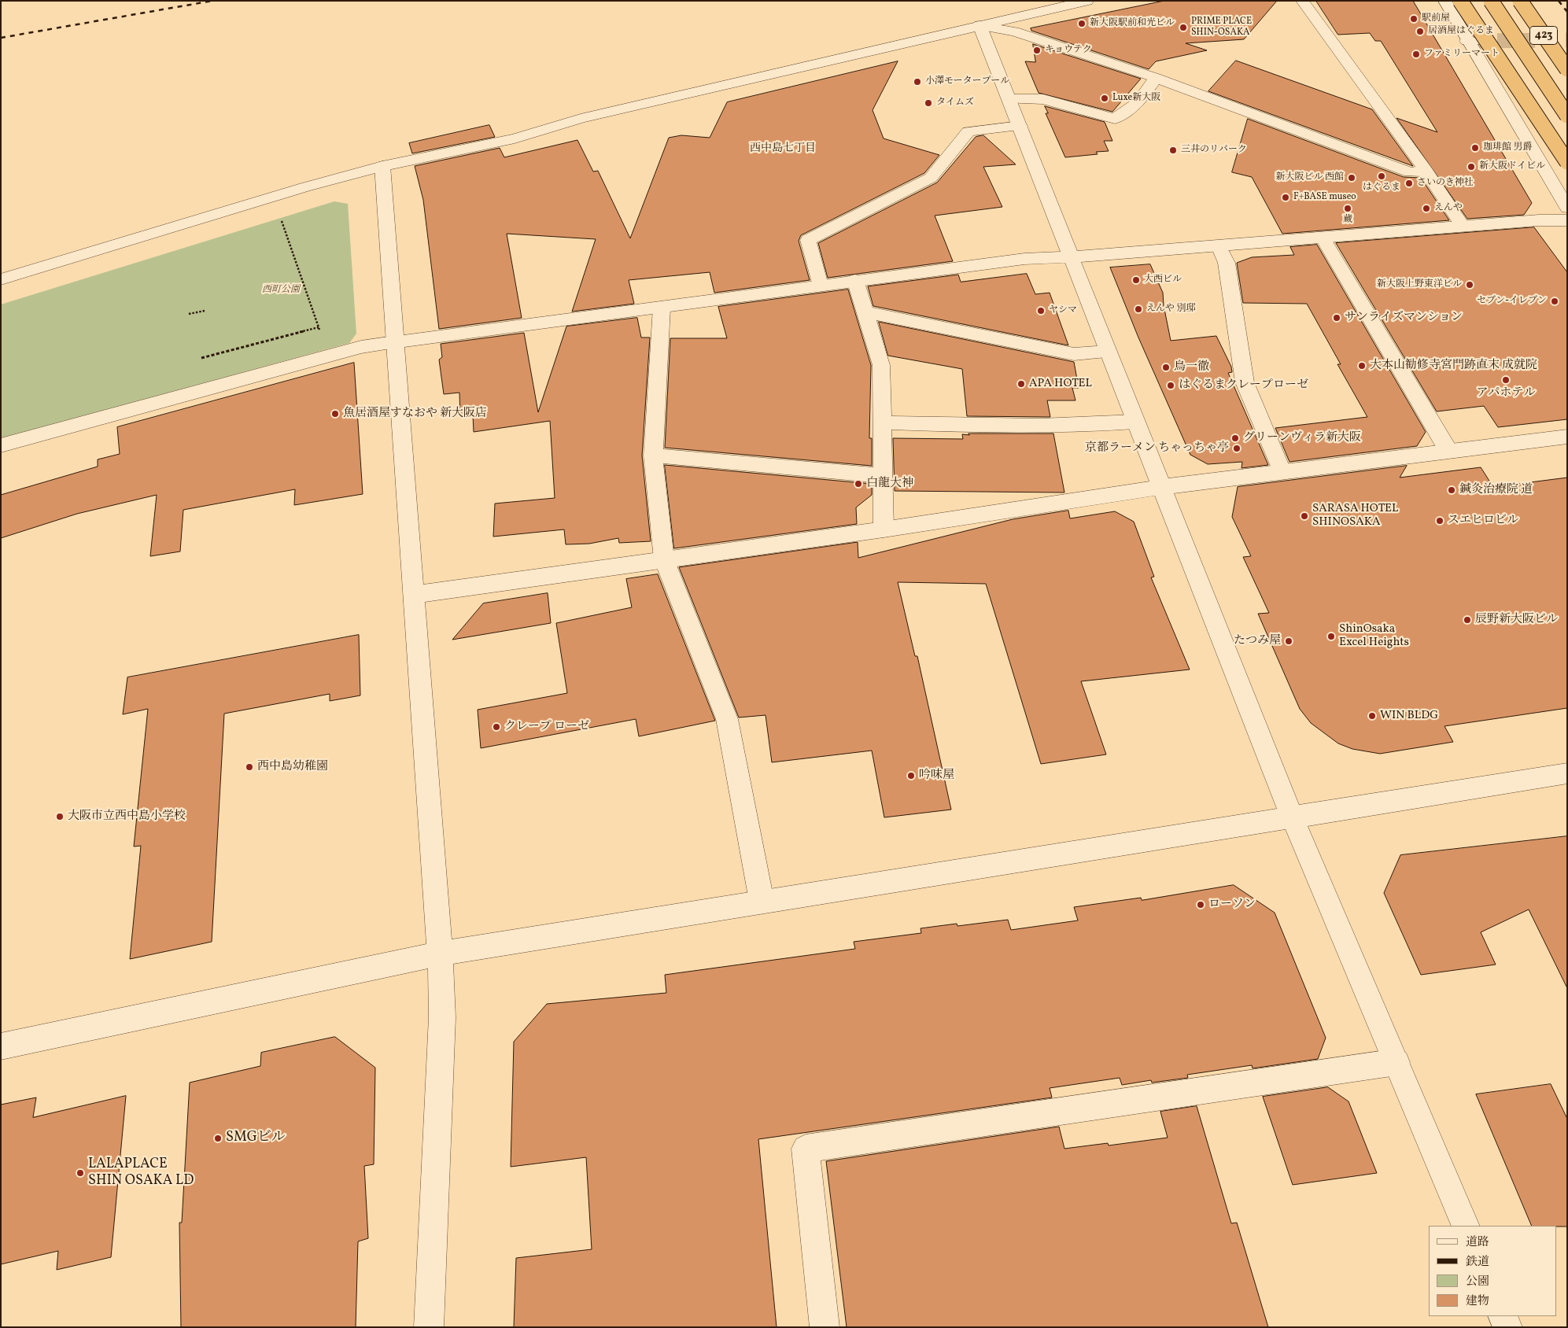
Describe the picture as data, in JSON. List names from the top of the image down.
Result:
{
  "streets": {
    "highway": ["423"]
  },
  "districts": ["西中島七丁目"],
  "parks": ["西町公園"],
  "places": [
    "駅前屋",
    "新大阪駅前和光ビル",
    "PRIME PLACE SHIN-OSAKA",
    "居酒屋はぐるま",
    "キョウテク",
    "ファミリーマート",
    "小澤モータープール",
    "Luxe新大阪",
    "タイムズ",
    "珈琲館 男爵",
    "三井のリパーク",
    "新大阪ドイビル",
    "はぐるま",
    "新大阪ビル 西館",
    "さいのき神社",
    "F+BASE museo",
    "蔵",
    "えんや",
    "大西ビル",
    "新大阪上野東洋ビル",
    "セブン-イレブン",
    "えんや 別邸",
    "ヤシマ",
    "サンライズマンション",
    "大本山勧修寺宮門跡直末 成就院",
    "鳥一徹",
    "アパホテル",
    "APA HOTEL",
    "はぐるまクレープローゼ",
    "魚居酒屋すなおや 新大阪店",
    "グリーンヴィラ新大阪",
    "京都ラーメン ちゃっちゃ亭",
    "白龍大神",
    "鍼灸治療院 道",
    "SARASA HOTEL SHINOSAKA",
    "スエヒロビル",
    "辰野新大阪ビル",
    "ShinOsaka Excel Heights",
    "たつみ屋",
    "WIN BLDG",
    "クレープ ローゼ",
    "西中島幼稚園",
    "吟味屋",
    "大阪市立西中島小学校",
    "ローソン",
    "SMGビル",
    "LALAPLACE SHIN OSAKA LD"
  ],
  "legend": [
    "道路",
    "鉄道",
    "公園",
    "建物"
  ]
}
